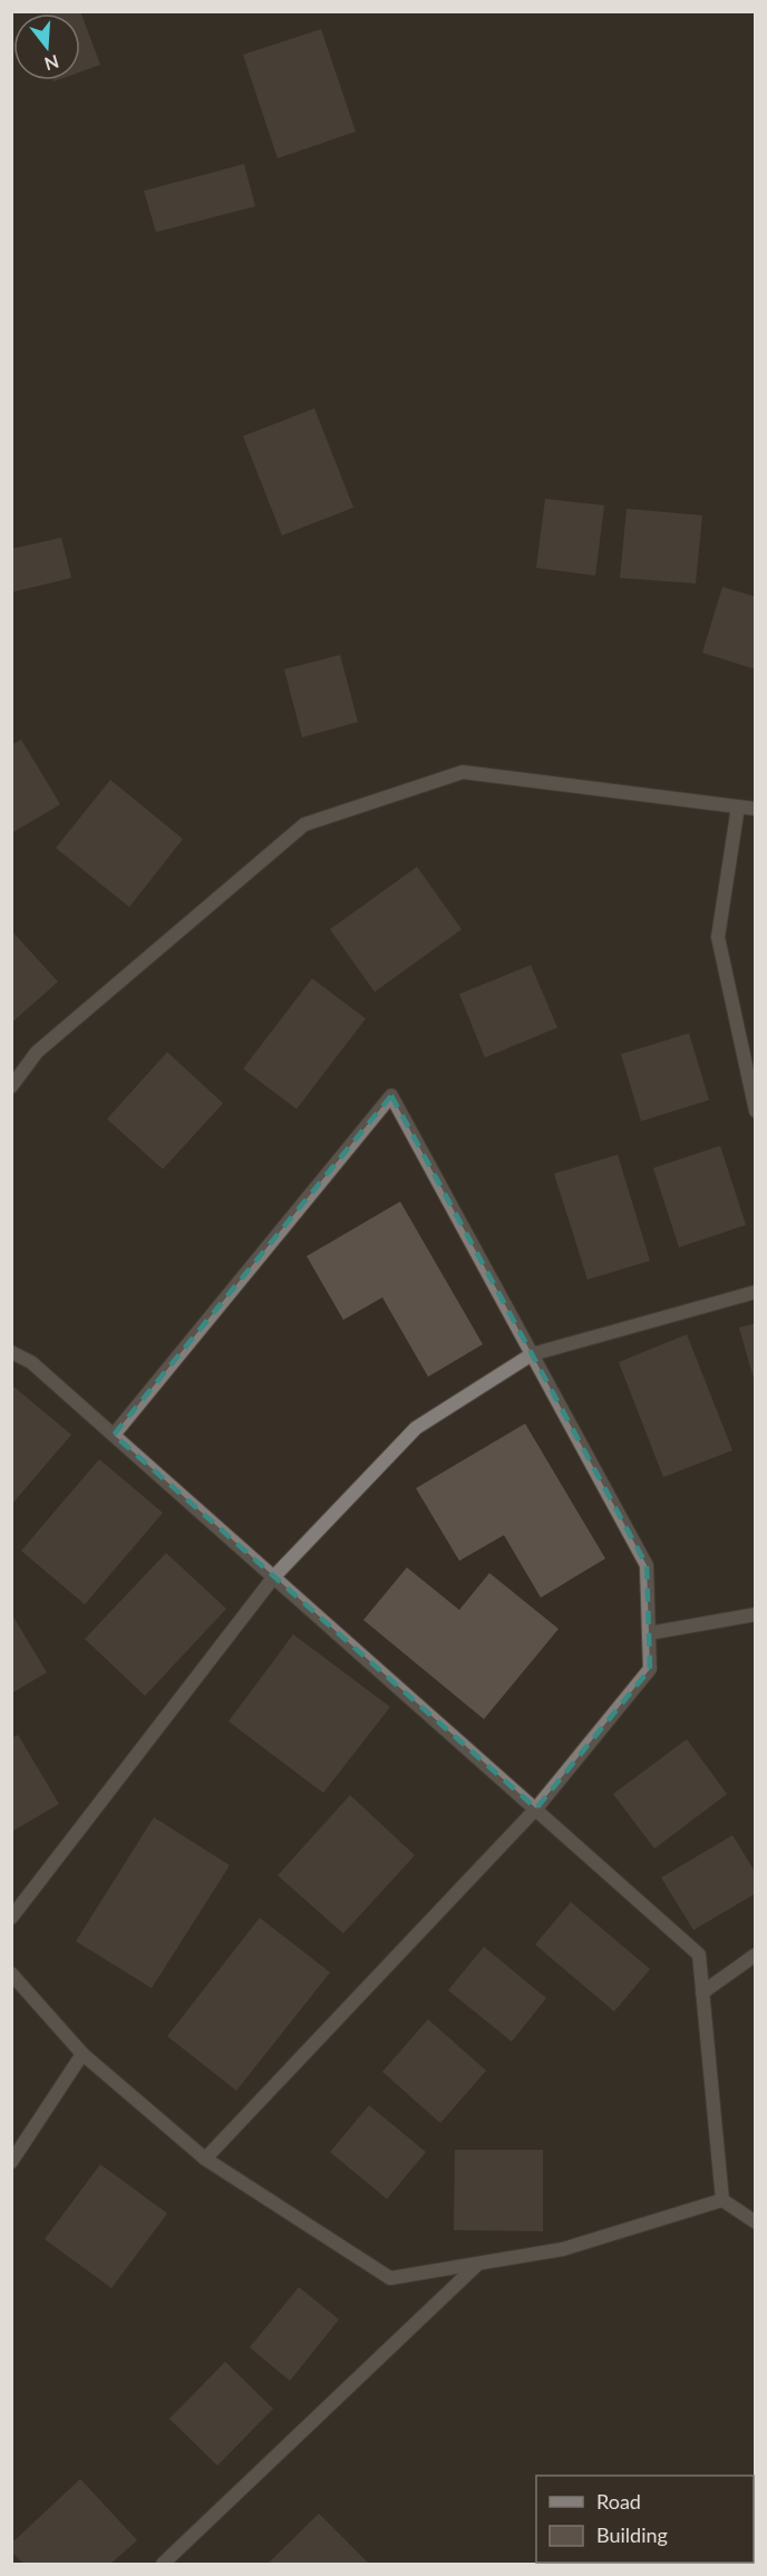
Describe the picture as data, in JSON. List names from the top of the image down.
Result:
{
  "legend": ["Road", "Building"],
  "north": "bottom"
}
